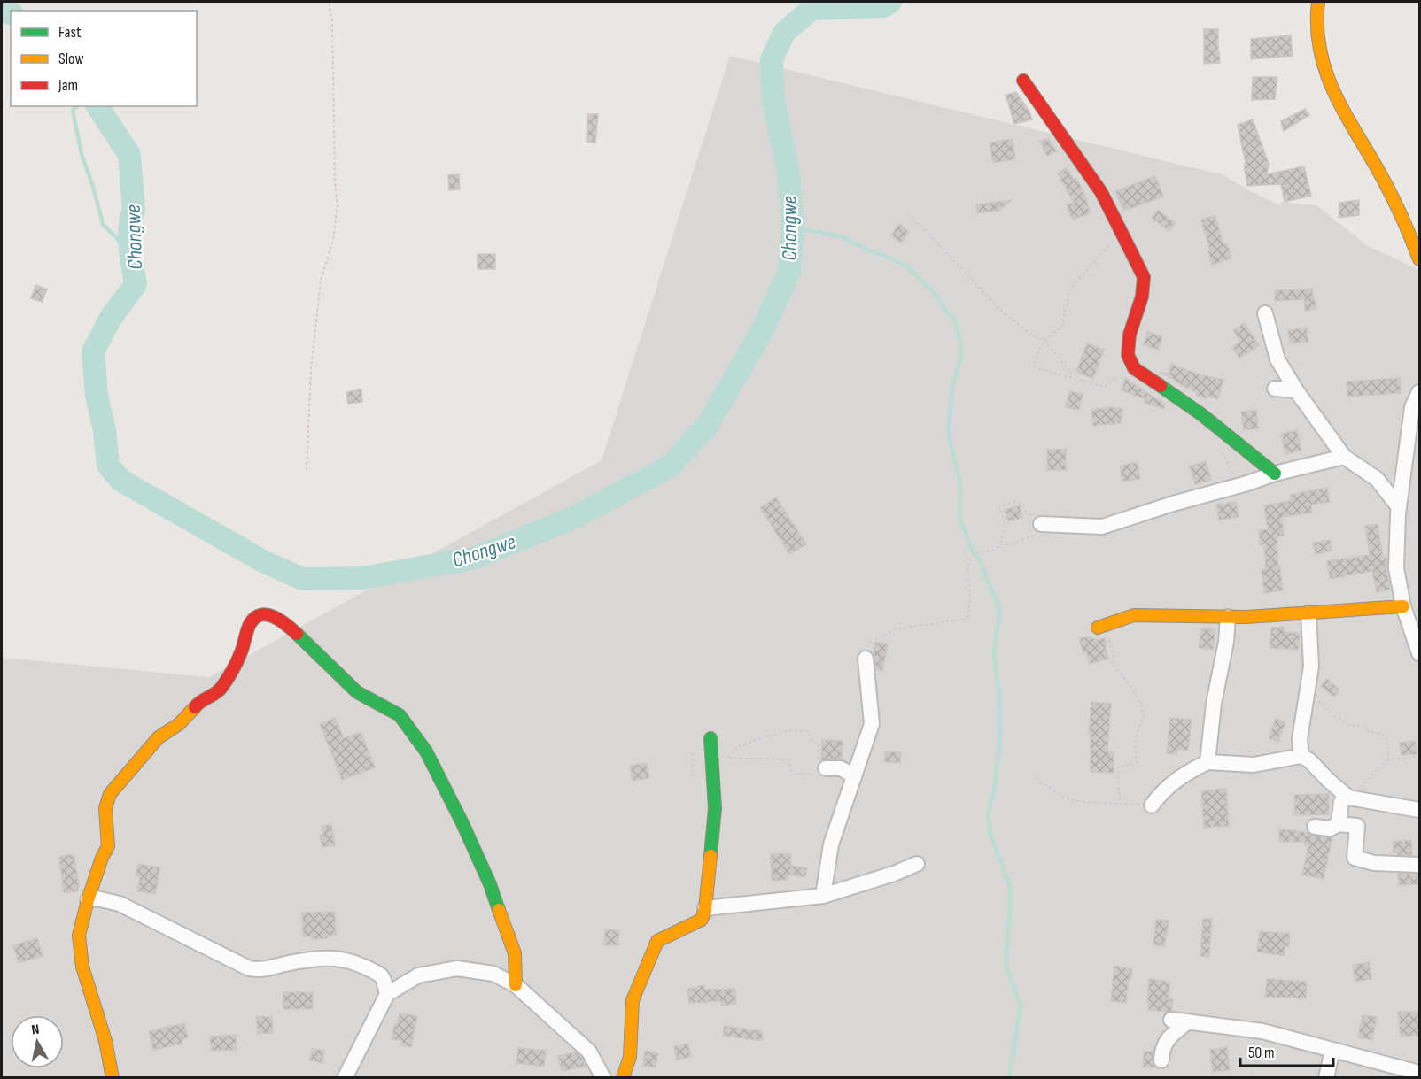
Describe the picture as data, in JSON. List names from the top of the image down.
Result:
{
  "water": ["Chongwe"],
  "legend": ["Fast", "Slow", "Jam"],
  "scale_bar": "50 m",
  "north": "top"
}
